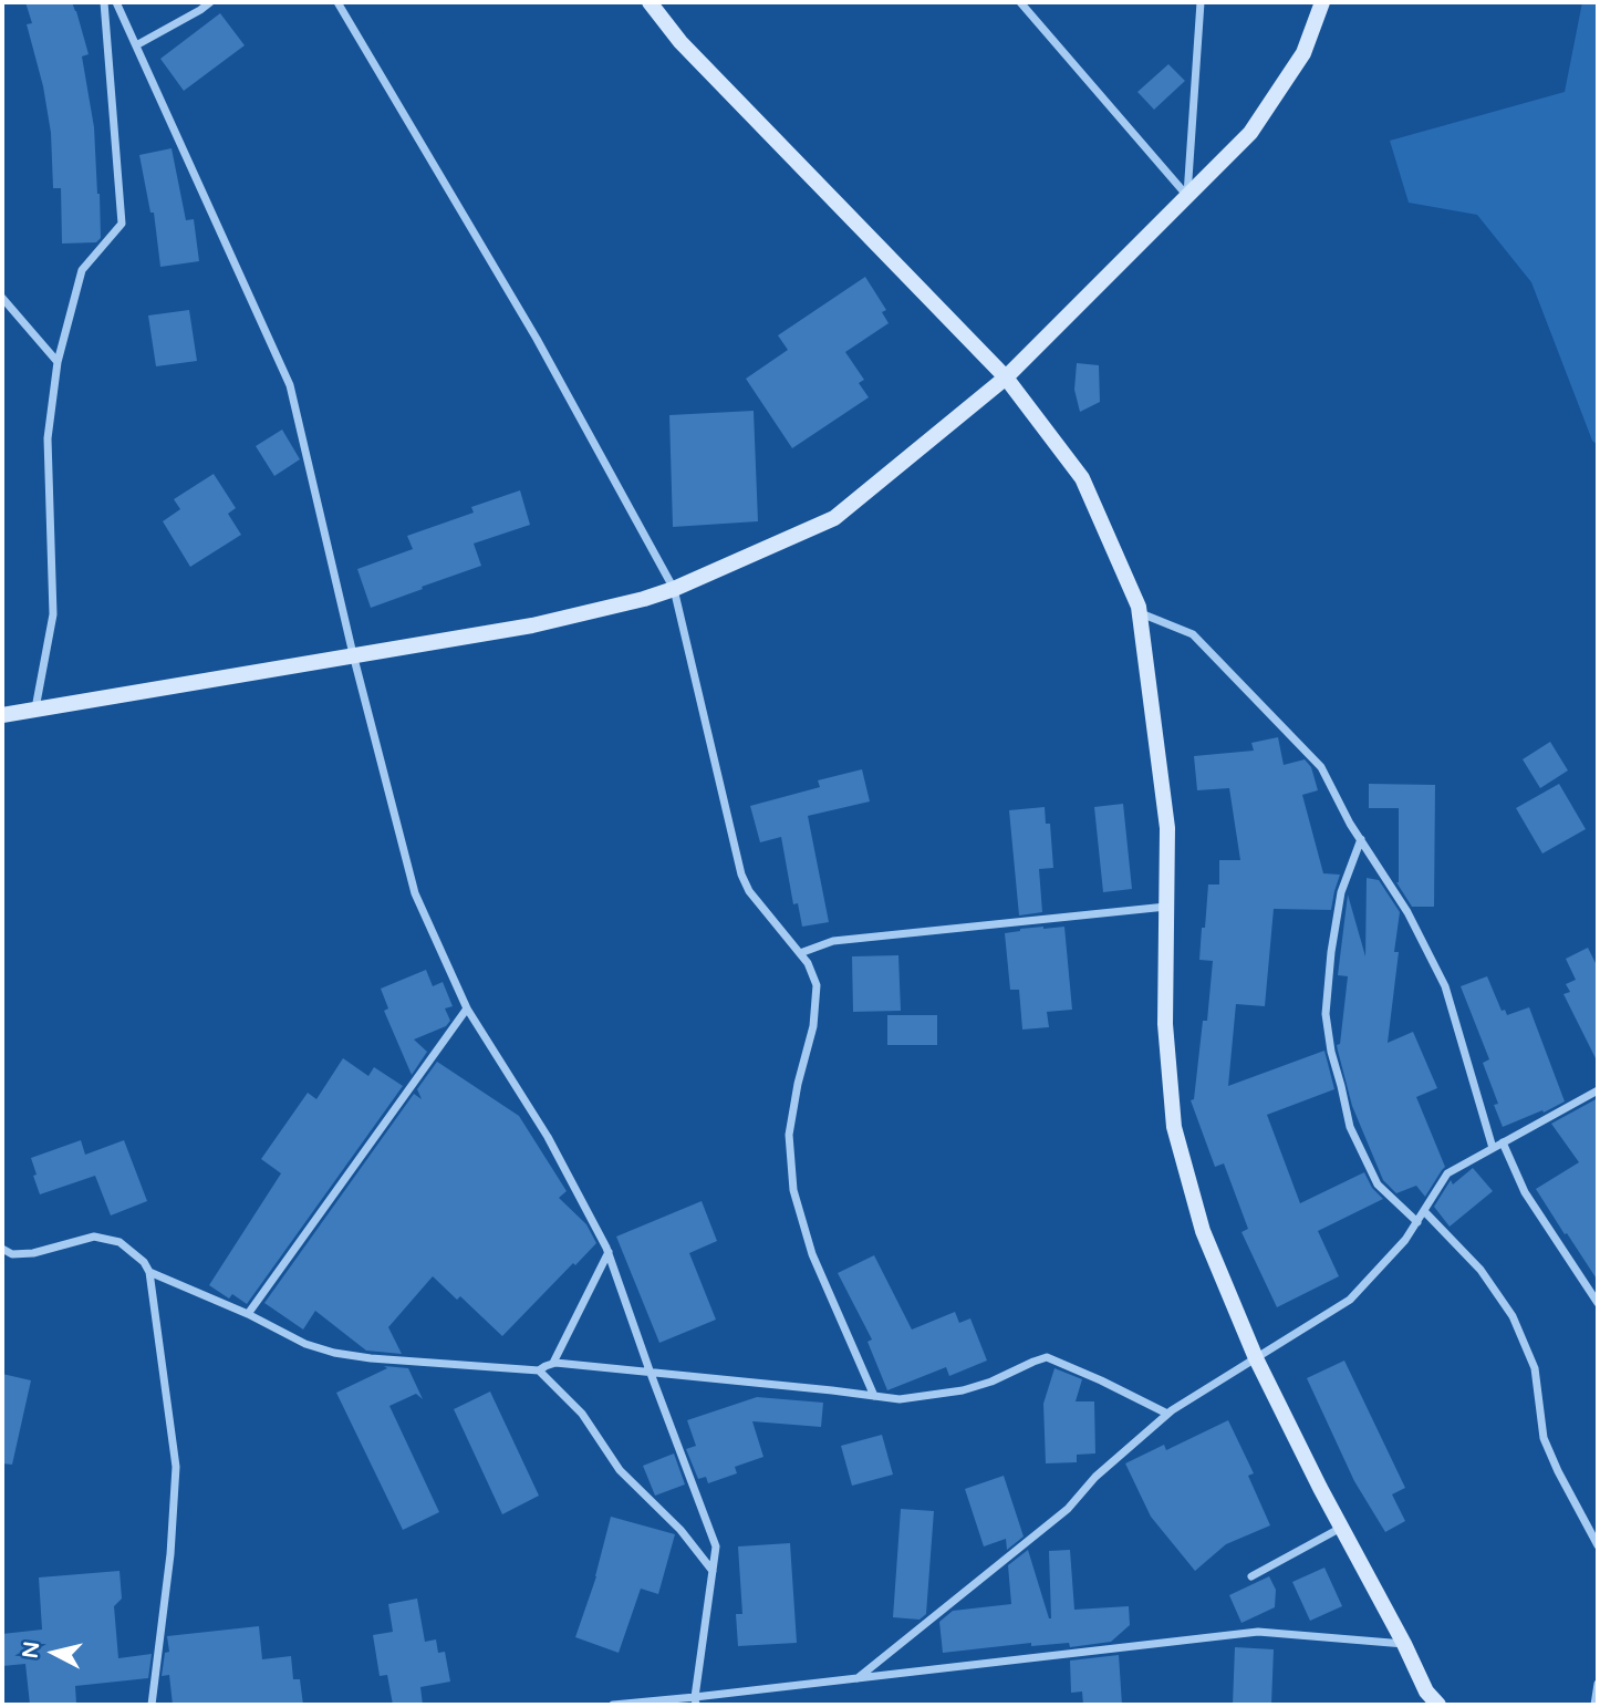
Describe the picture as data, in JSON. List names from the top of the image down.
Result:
{
  "north": "left"
}
